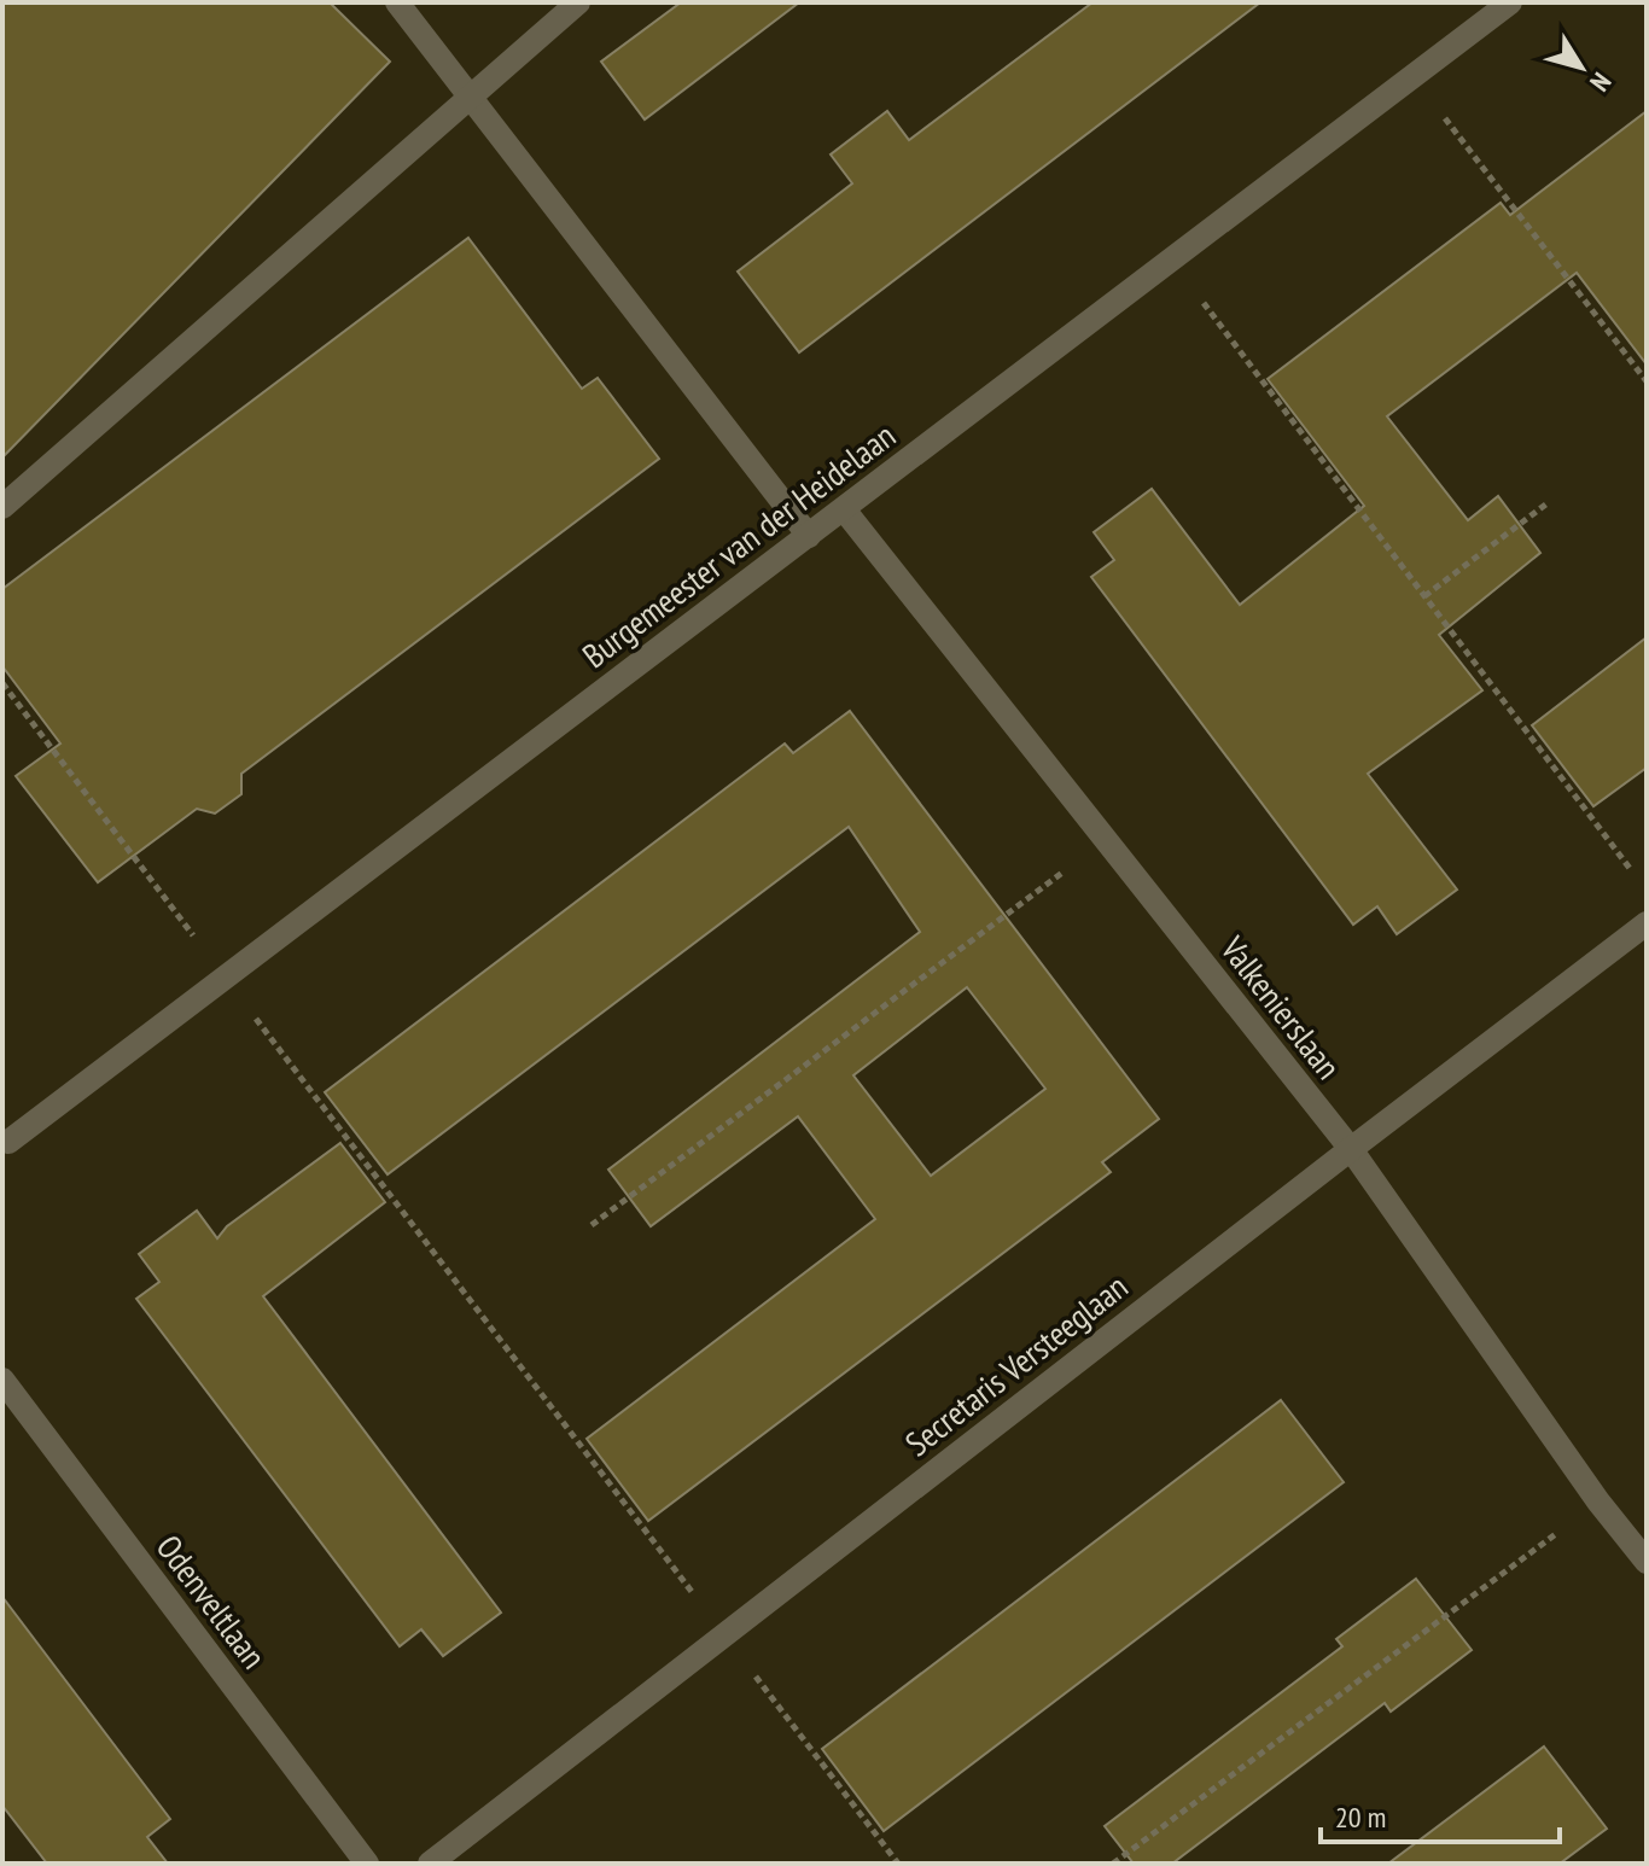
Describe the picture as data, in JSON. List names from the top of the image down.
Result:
{
  "streets": {
    "street": [
      "Burgemeester van der Heidelaan",
      "Valkenierslaan",
      "Secretaris Versteeglaan",
      "Odenveltlaan"
    ]
  },
  "crossings": [
    ["Burgemeester van der Heidelaan", "Valkenierslaan"],
    ["Valkenierslaan", "Secretaris Versteeglaan"]
  ],
  "scale_bar": "20 m",
  "north": "bottom right"
}
